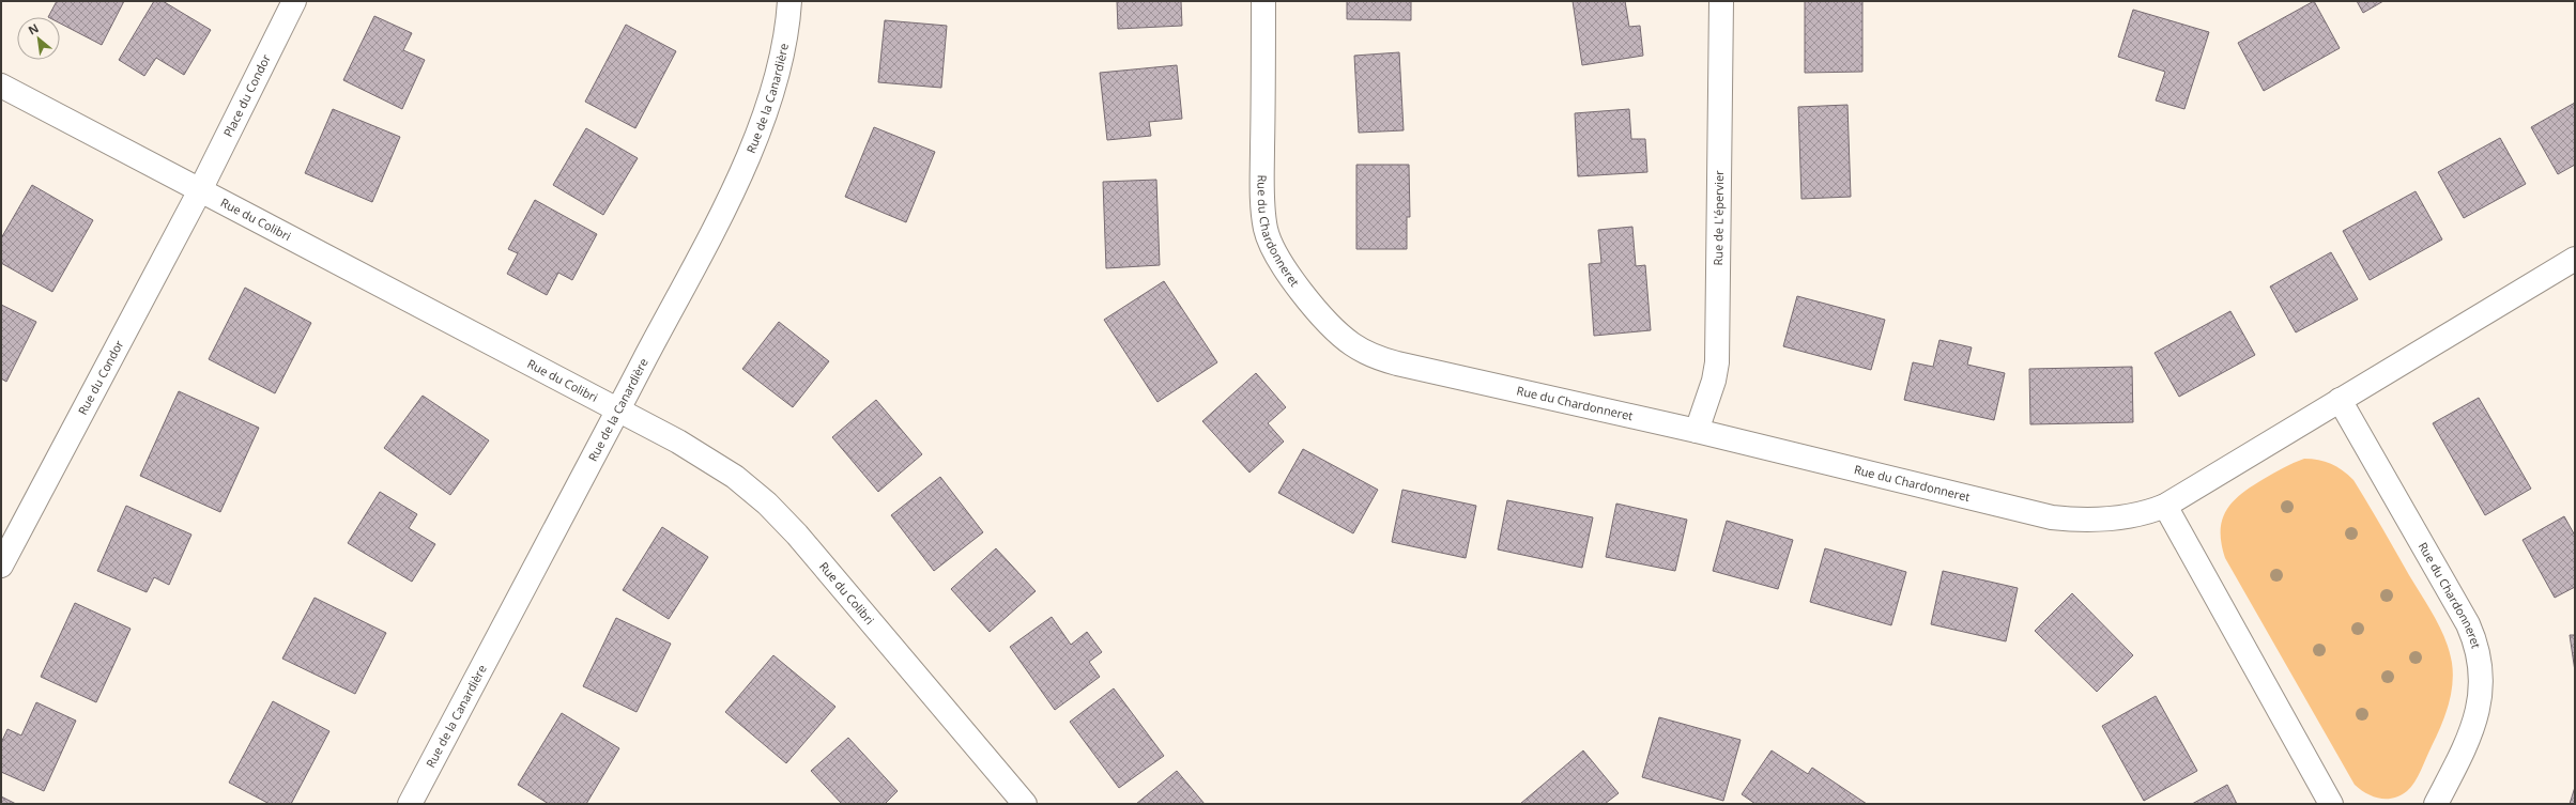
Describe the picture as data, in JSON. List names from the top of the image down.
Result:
{
  "streets": {
    "street": [
      "Place du Condor",
      "Rue de la Canardière",
      "Rue de L'épervier",
      "Rue du Colibri",
      "Rue du Chardonneret",
      "Rue du Condor"
    ]
  },
  "crossings": [
    ["Place du Condor", "Rue du Colibri"],
    ["Place du Condor", "Rue du Condor"],
    ["Rue de la Canardière", "Rue du Colibri"],
    ["Rue de L'épervier", "Rue du Chardonneret"],
    ["Rue du Colibri", "Rue du Condor"]
  ],
  "north": "top left"
}
